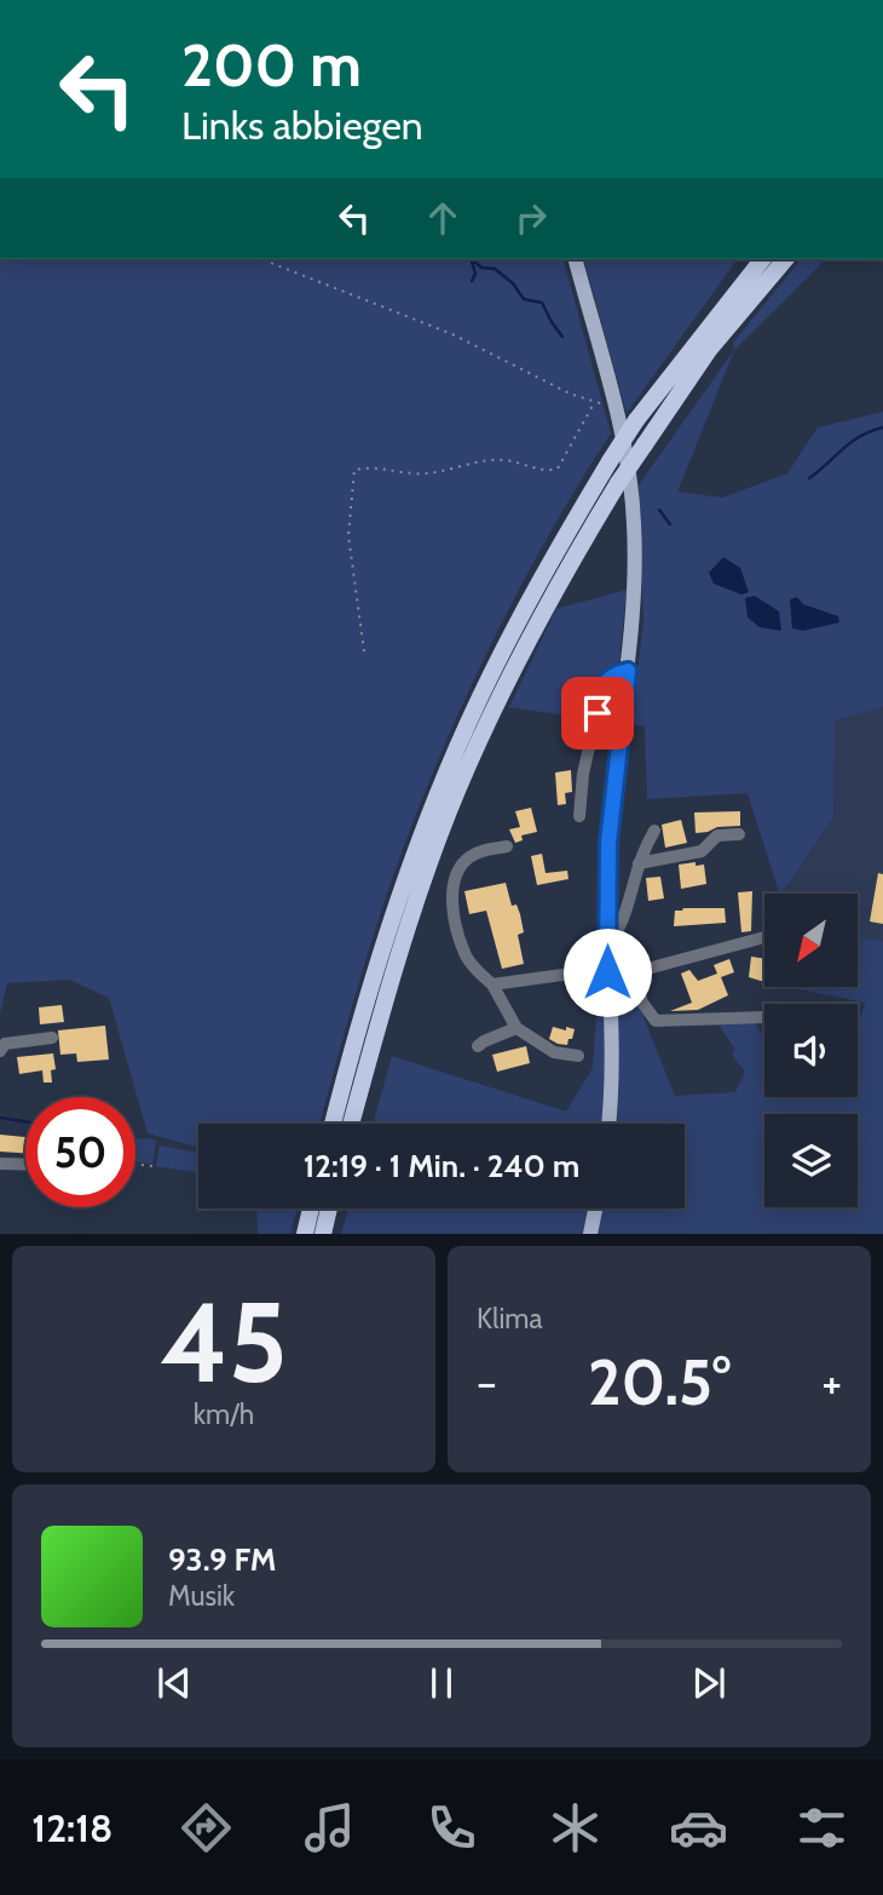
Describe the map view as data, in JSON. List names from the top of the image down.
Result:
{
  "north": "bottom left",
  "page": {
    "turn": ["200 m", "Links abbiegen"],
    "limit": "50",
    "trip": "12:19 · 1 Min. · 240 m",
    "tile": [
      ["45", "km/h"],
      "Klima"
    ],
    "heat": ["−", "20.5°", "+"],
    "song": ["93.9 FM", "Musik"],
    "tabs": "12:18"
  }
}
